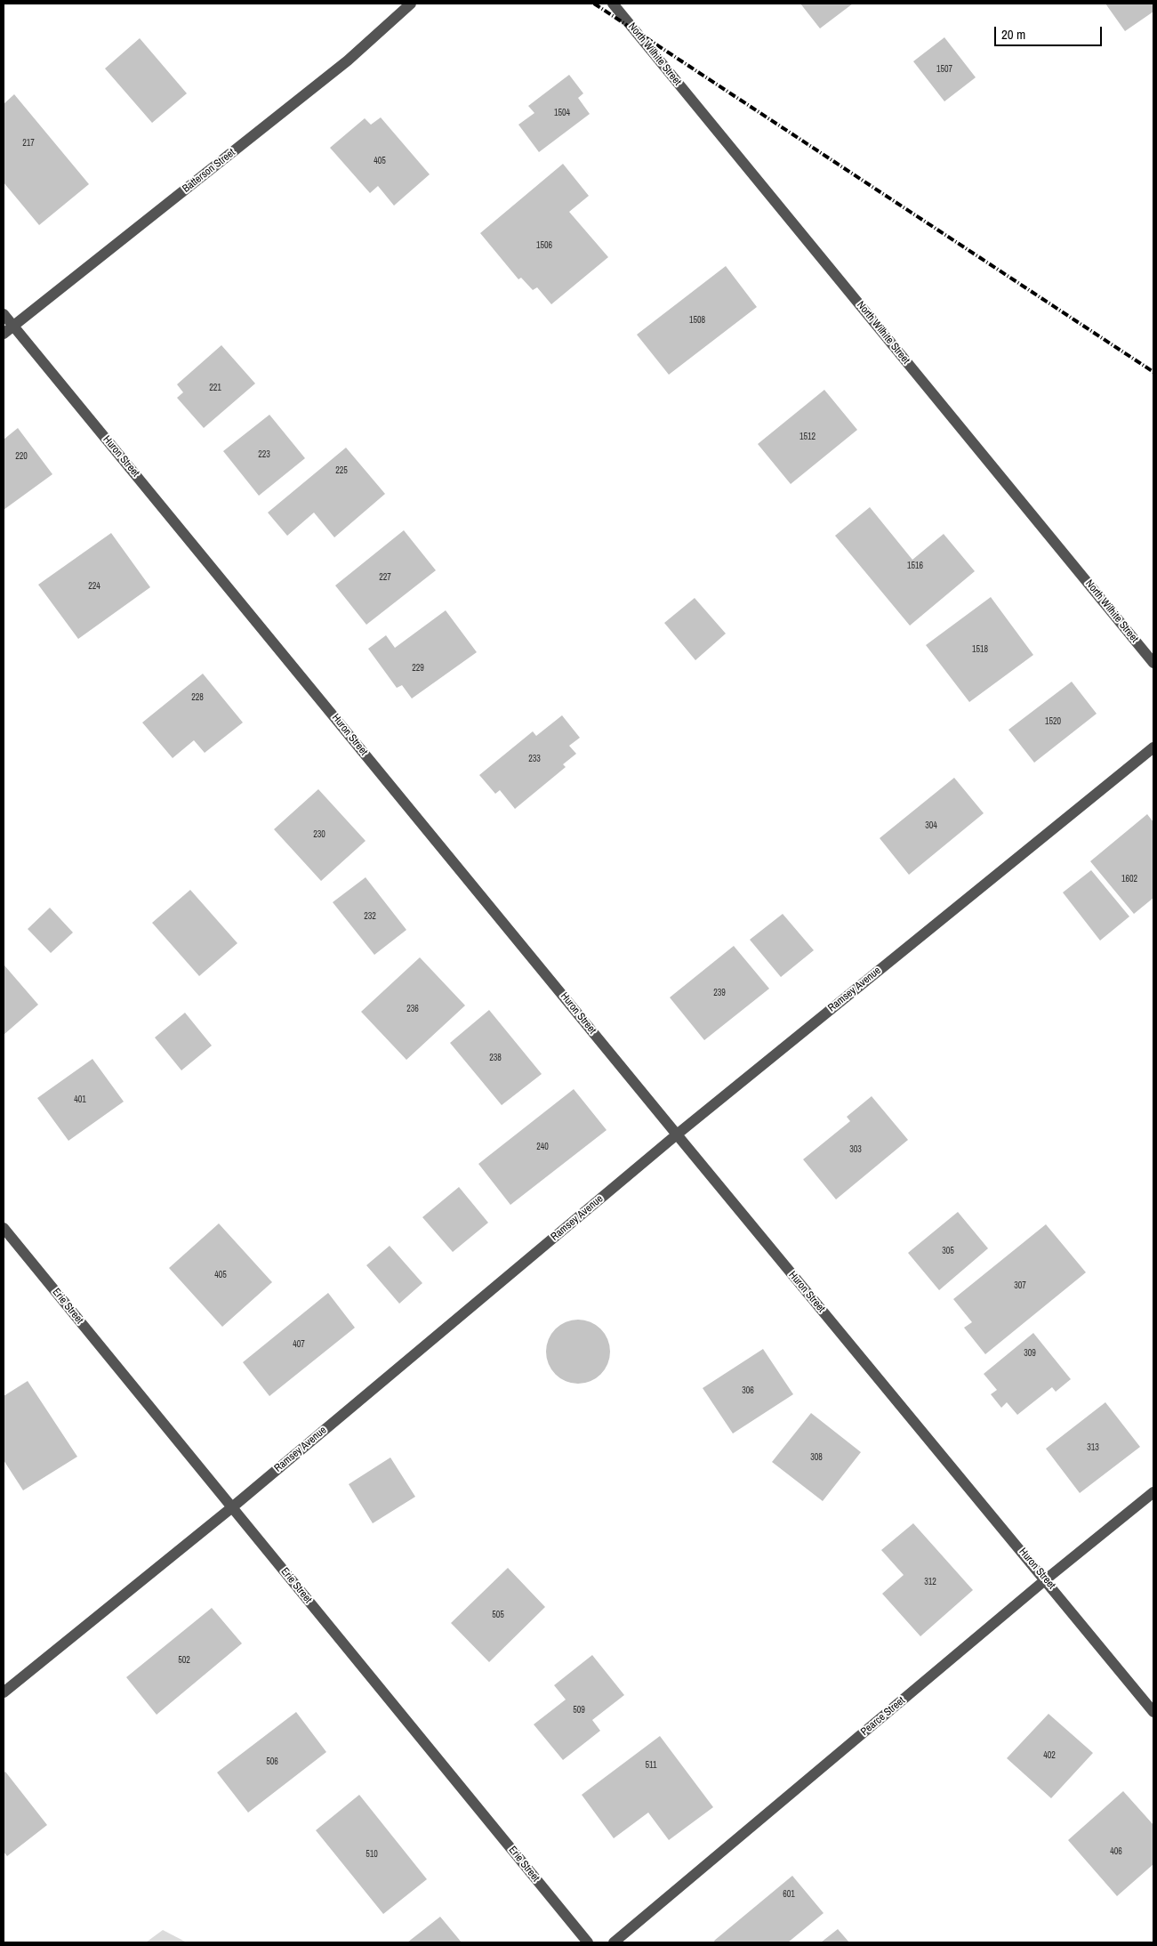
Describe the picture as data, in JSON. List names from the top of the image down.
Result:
{
  "streets": {
    "street": [
      "North Wilhite Street",
      "Batterson Street",
      "Huron Street",
      "Ramsey Avenue",
      "Erie Street",
      "Pearce Street"
    ]
  },
  "crossings": [
    ["Batterson Street", "Huron Street"],
    ["Huron Street", "Ramsey Avenue"],
    ["Huron Street", "Pearce Street"],
    ["Ramsey Avenue", "Erie Street"]
  ],
  "house_numbers": [
    "1507",
    "1504",
    "217",
    "405",
    "1506",
    "1508",
    "221",
    "1512",
    "223",
    "220",
    "225",
    "1516",
    "227",
    "224",
    "1518",
    "229",
    "228",
    "1520",
    "233",
    "304",
    "230",
    "1602",
    "232",
    "239",
    "236",
    "238",
    "401",
    "240",
    "303",
    "305",
    "405",
    "307",
    "407",
    "309",
    "306",
    "313",
    "308",
    "312",
    "505",
    "502",
    "509",
    "402",
    "506",
    "511",
    "406",
    "510",
    "601"
  ],
  "scale_bar": "20 m"
}
